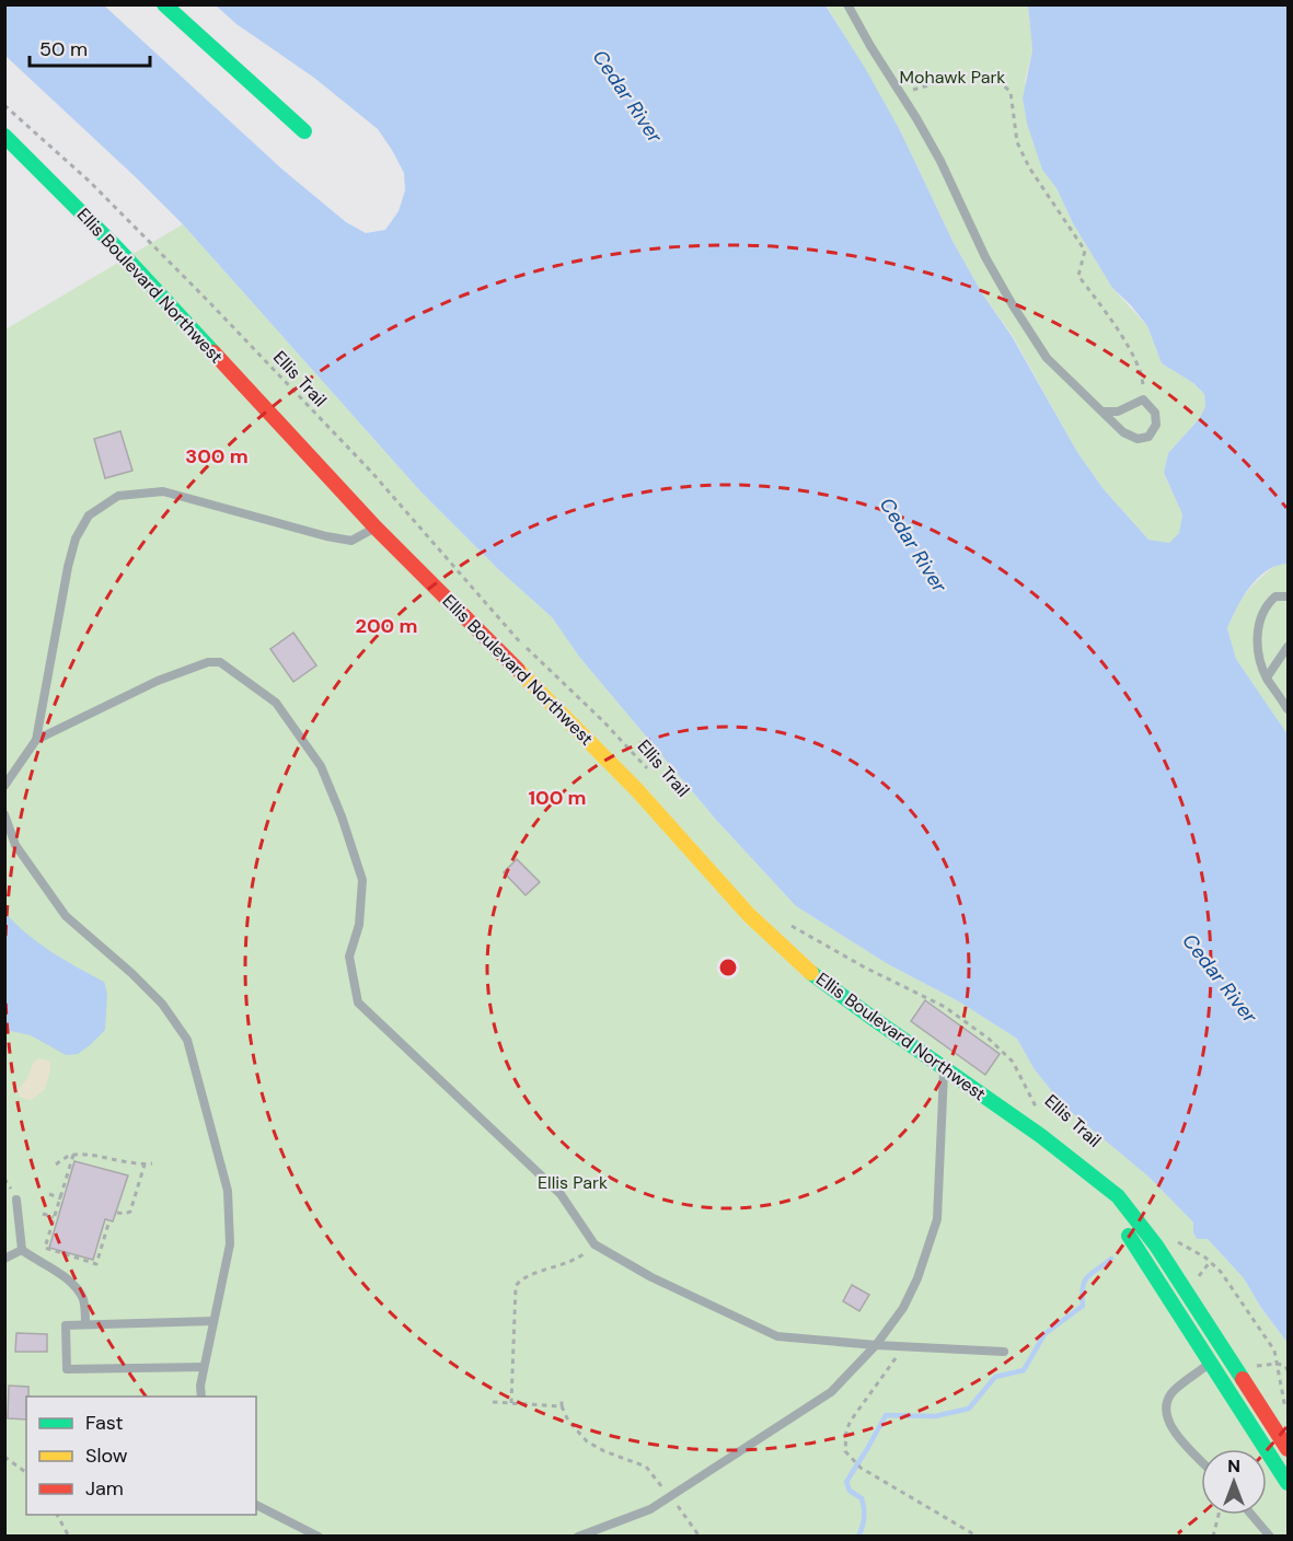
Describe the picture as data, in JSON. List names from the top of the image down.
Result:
{
  "streets": {
    "street": ["Ellis Boulevard Northwest"],
    "path": ["Ellis Trail"]
  },
  "water": ["Cedar River"],
  "parks": ["Mohawk Park", "Ellis Park"],
  "legend": ["Fast", "Slow", "Jam"],
  "scale_bar": "50 m",
  "north": "top",
  "rings": ["300 m", "200 m", "100 m"]
}
